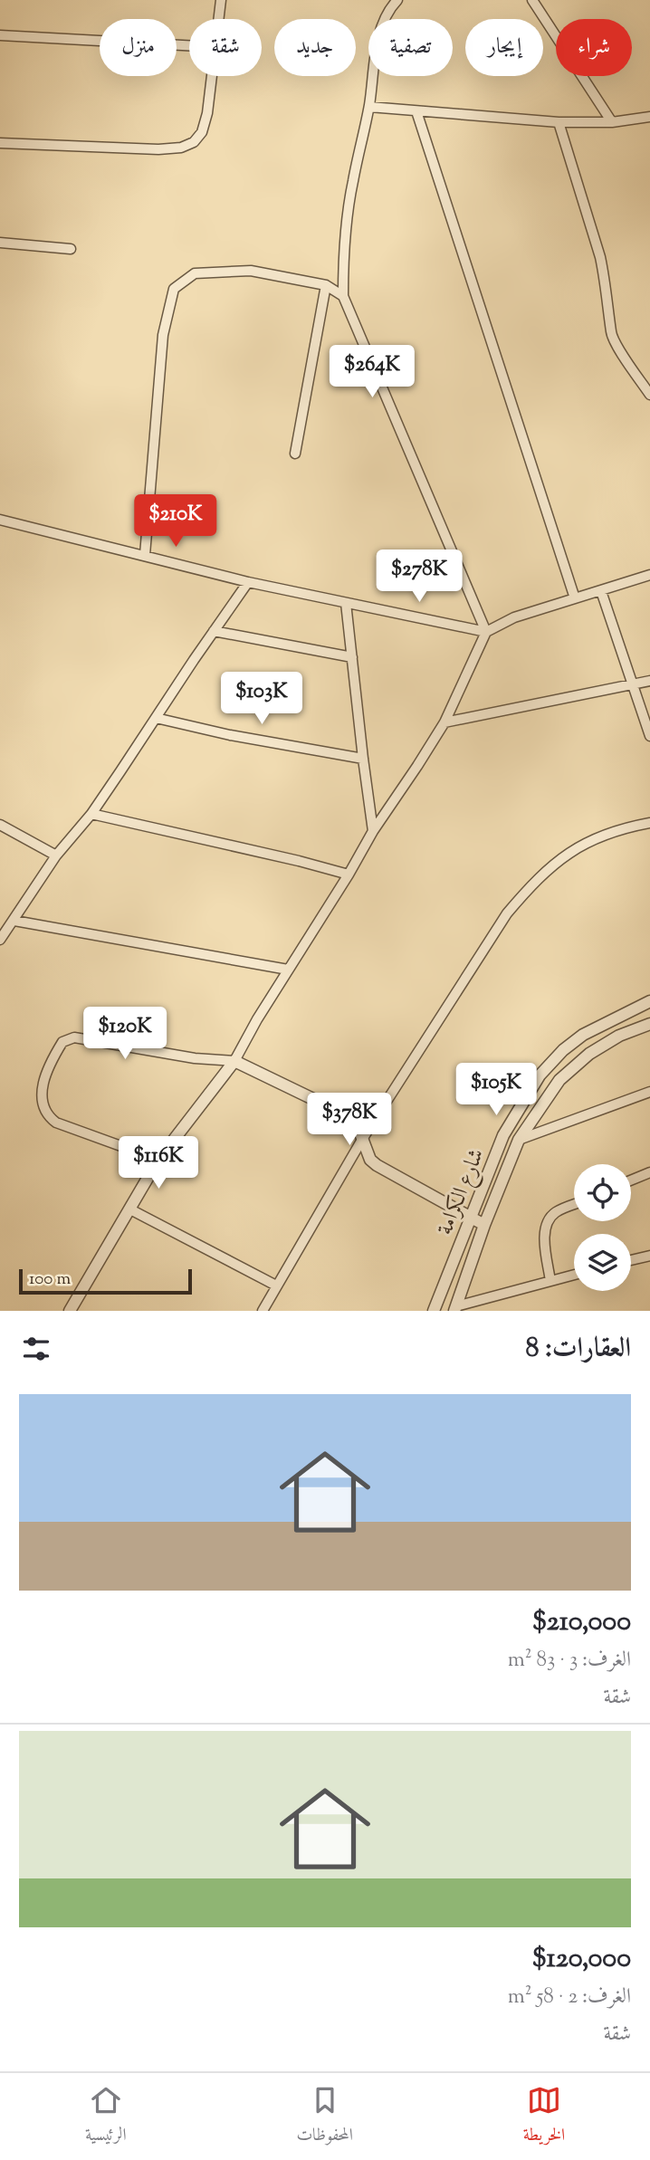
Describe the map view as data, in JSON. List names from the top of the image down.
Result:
{
  "streets": {
    "street": ["شارع الكرامة"]
  },
  "scale_bar": "100 m",
  "page": {
    "chip": [
      "شراء",
      "إيجار",
      "تصفية",
      "جديد",
      "شقة",
      "منزل"
    ],
    "price": [
      "$264K",
      "$210K",
      "$278K",
      "$103K",
      "$120K",
      "$105K",
      "$378K",
      "$116K"
    ],
    "scale": "100 m",
    "heading": "العقارات: 8",
    "list": [
      {
        "name": "$210,000",
        "note": "الغرف: 3 · 83 m² · شقة"
      },
      {
        "name": "$120,000",
        "note": "الغرف: 2 · 58 m² · شقة"
      }
    ],
    "tabs": ["الخريطة", "المحفوظات", "الرئيسية"]
  }
}
